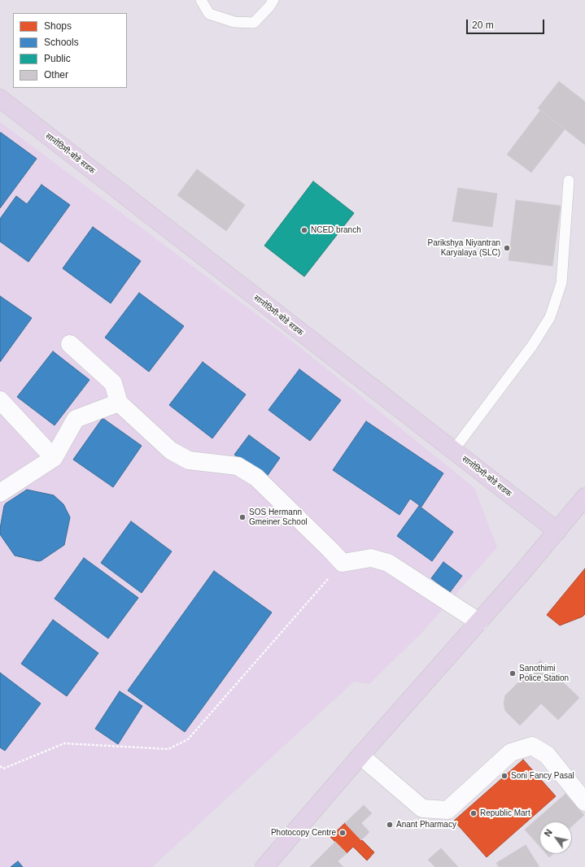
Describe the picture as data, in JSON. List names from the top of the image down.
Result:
{
  "streets": {
    "main road": ["सानोठिमी-बोडे सडक"]
  },
  "places": [
    "NCED branch",
    "Parikshya Niyantran Karyalaya (SLC)",
    "SOS Hermann Gmeiner School",
    "Sanothimi Police Station",
    "Soni Fancy Pasal",
    "Republic Mart",
    "Anant Pharmacy",
    "Photocopy Centre"
  ],
  "legend": [
    "Shops",
    "Schools",
    "Public",
    "Other"
  ],
  "scale_bar": "20 m",
  "north": "top left"
}
